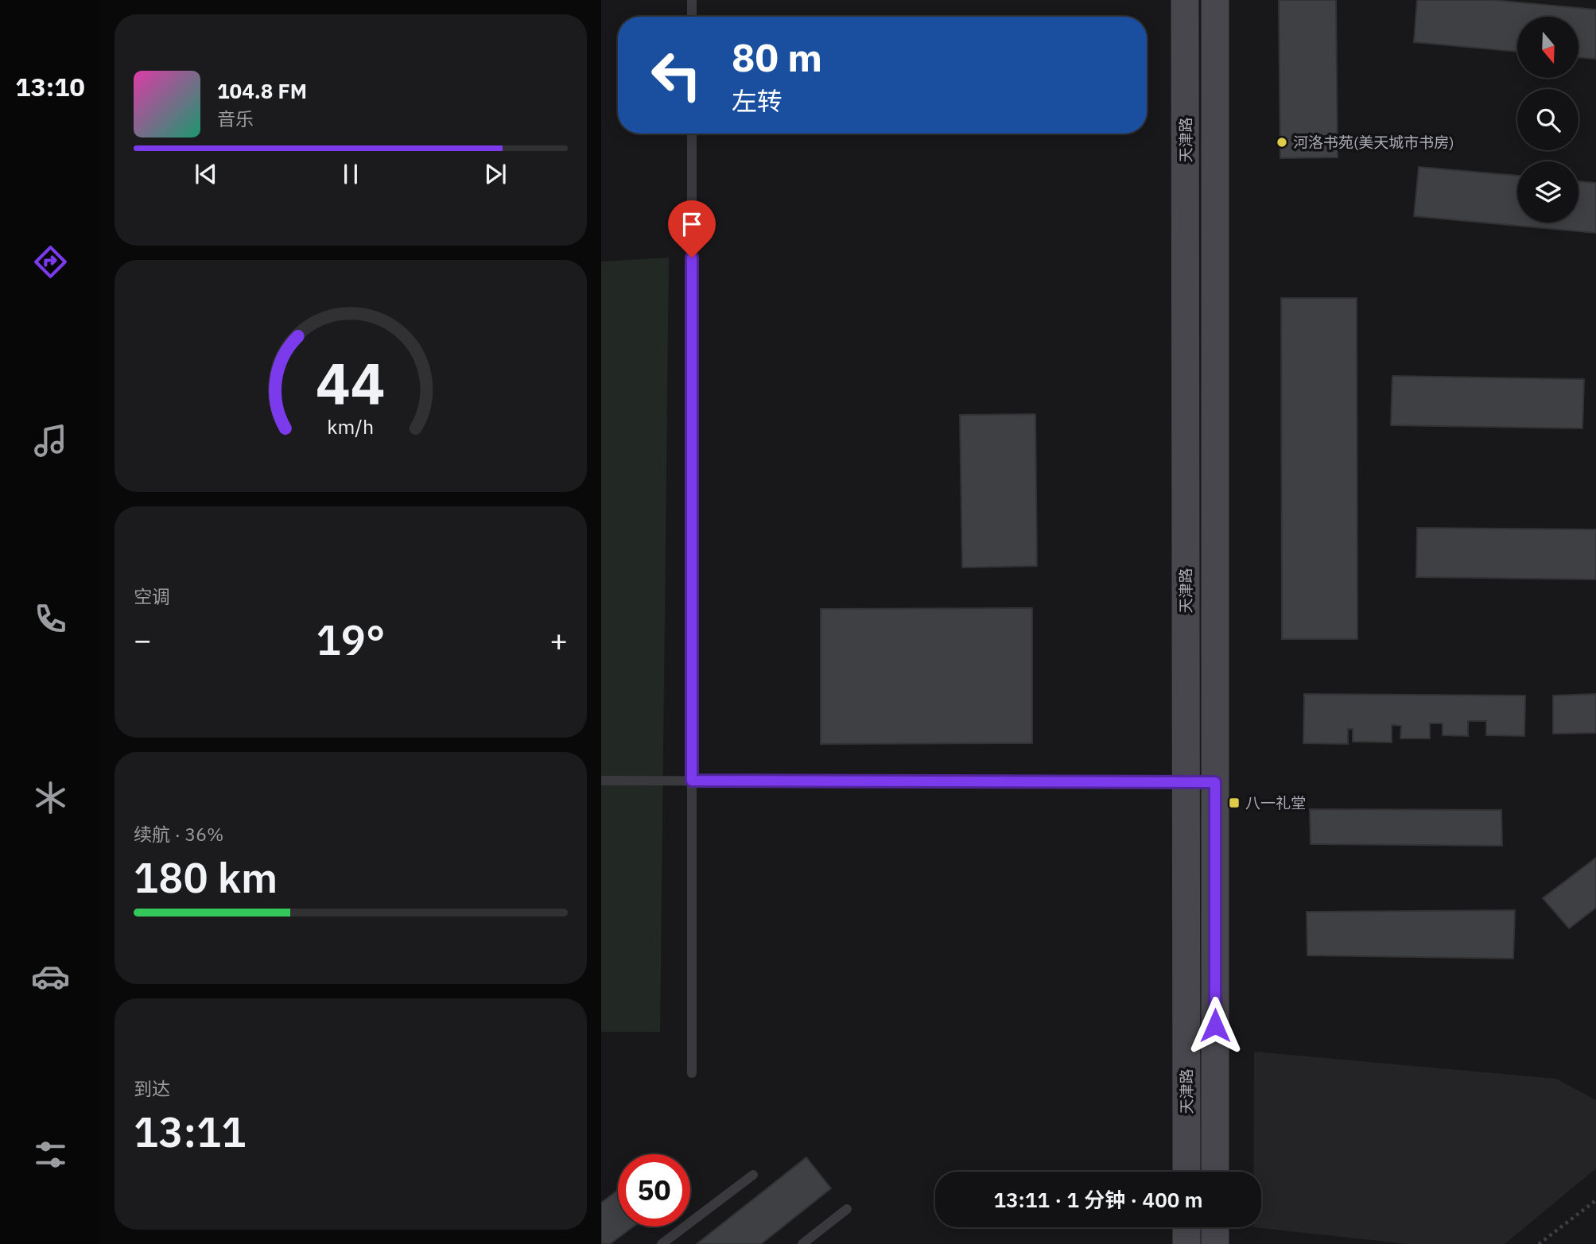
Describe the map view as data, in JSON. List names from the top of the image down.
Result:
{
  "streets": {
    "main road": ["天津路"]
  },
  "places": {
    "other": ["河洛书苑(美天城市书房)"],
    "transit": ["八一礼堂"]
  },
  "north": "bottom",
  "page": {
    "tabs": "13:10",
    "turn": ["80 m", "左转"],
    "song": ["104.8 FM", "音乐"],
    "tile": [
      "空调",
      ["续航 · 36%", "180 km"],
      ["到达", "13:11"]
    ],
    "heat": ["−", "19°", "+"],
    "limit": "50",
    "trip": "13:11 · 1 分钟 · 400 m",
    "gauge": ["44", "km/h"]
  }
}
